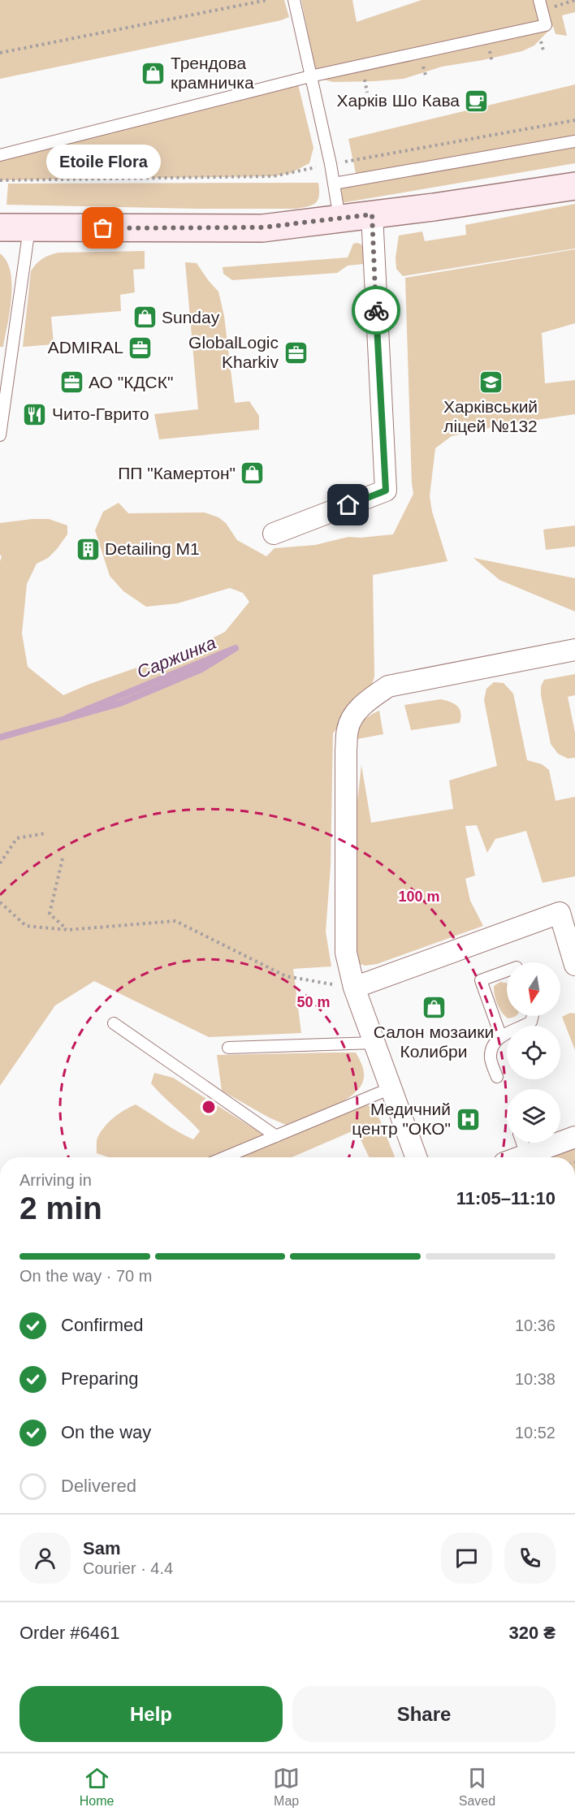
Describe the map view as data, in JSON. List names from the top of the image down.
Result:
{
  "water": ["Саржинка"],
  "places": {
    "shop": [
      "Трендова крамничка",
      "Sunday",
      "ПП \"Камертон\"",
      "Салон мозаики Колибри"
    ],
    "cafe": ["Харків Шо Кава"],
    "other": ["Etoile Flora"],
    "office": ["ADMIRAL", "GlobalLogic Kharkiv", "АО \"КДСК\""],
    "school or university": ["Харківський ліцей №132"],
    "restaurant": ["Чито-Гврито"],
    "building": ["Detailing M1"],
    "hospital": ["Медичний центр \"ОКО\""]
  },
  "north": "bottom",
  "page": {
    "bubble": "Etoile Flora",
    "heading": ["2 min", "Arriving in", "11:05–11:10"],
    "panel": [
      "Sam",
      "Courier · 4.4",
      "Order #6461",
      "320 ₴"
    ],
    "bar": "On the way · 70 m",
    "list": [
      ["Confirmed", "10:36"],
      ["Preparing", "10:38"],
      ["On the way", "10:52"],
      "Delivered"
    ],
    "buttons": ["Help", "Share"],
    "tabs": ["Home", "Map", "Saved"]
  },
  "rings": ["100 m", "50 m"]
}
